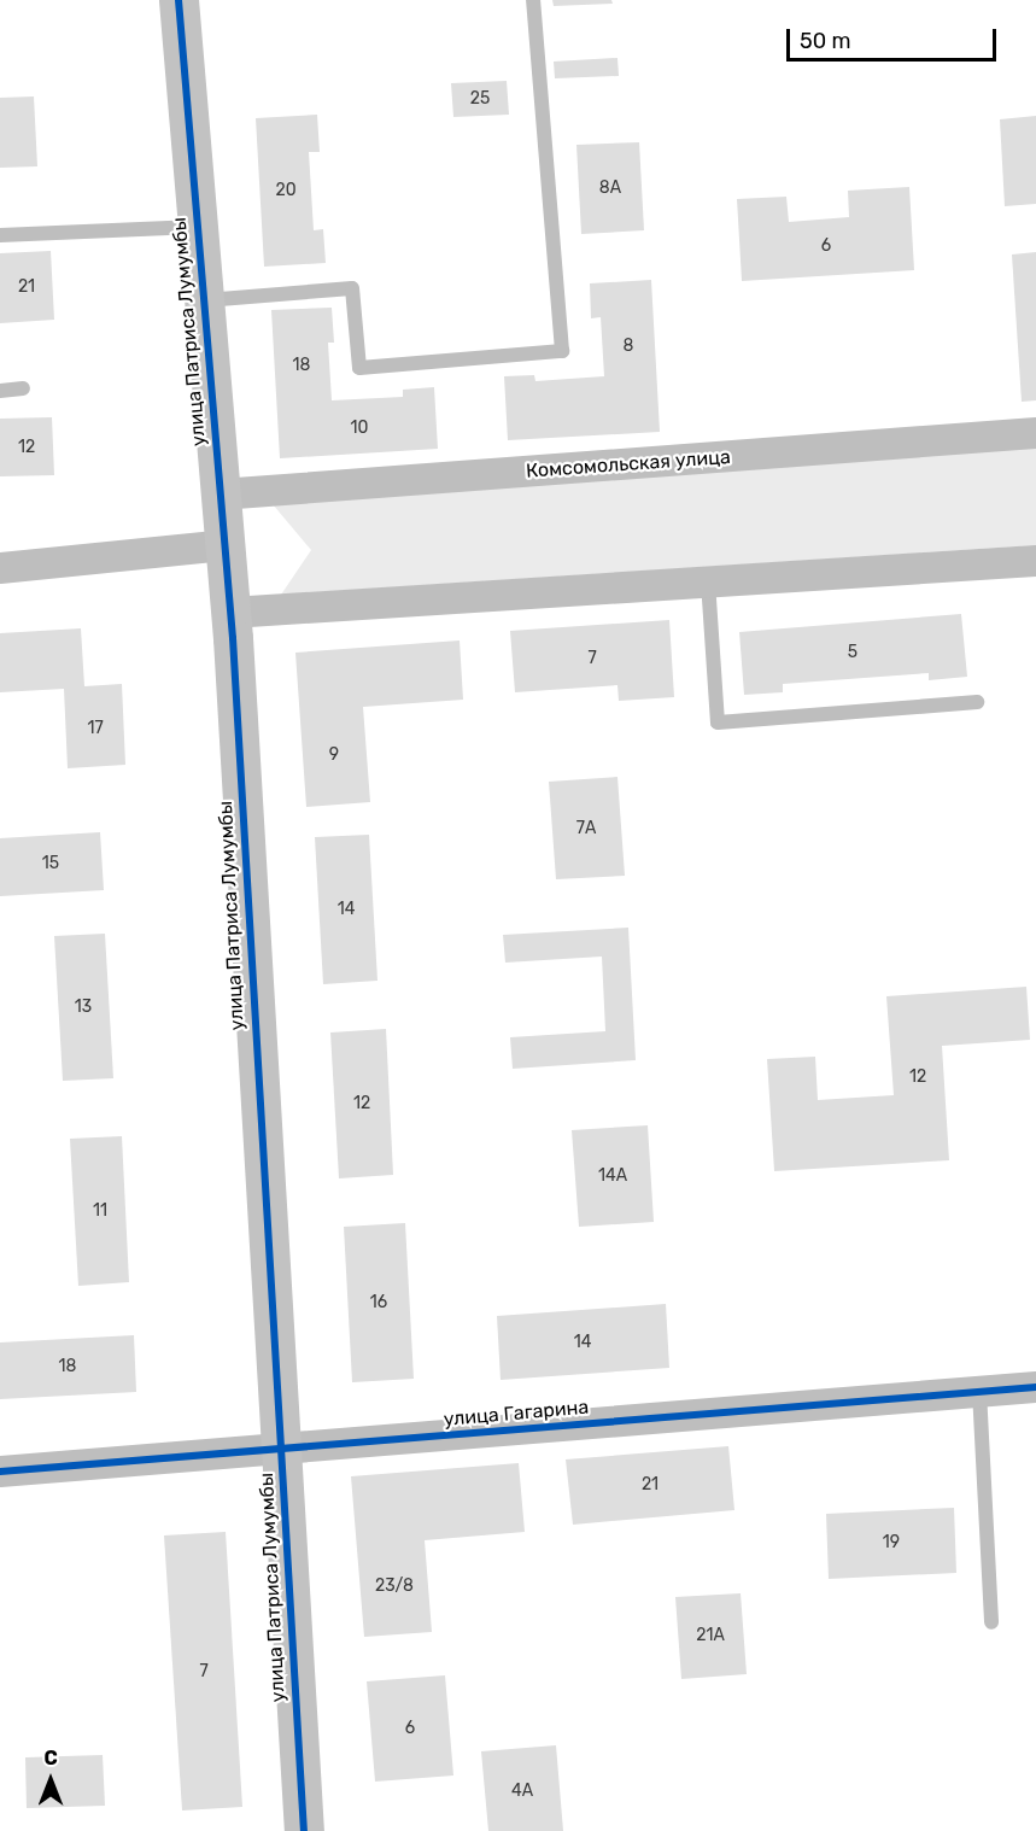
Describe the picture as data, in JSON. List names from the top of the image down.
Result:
{
  "streets": {
    "street": ["улица Патриса Лумумбы", "Комсомольская улица", "улица Гагарина"]
  },
  "crossings": [
    ["улица Патриса Лумумбы", "Комсомольская улица"],
    ["улица Патриса Лумумбы", "улица Гагарина"]
  ],
  "house_numbers": [
    "25",
    "8А",
    "20",
    "6",
    "21",
    "8",
    "18",
    "10",
    "12",
    "5",
    "7",
    "17",
    "9",
    "7А",
    "15",
    "14",
    "13",
    "12",
    "12",
    "14А",
    "11",
    "16",
    "14",
    "18",
    "21",
    "19",
    "23/8",
    "21А",
    "7",
    "6",
    "4А"
  ],
  "scale_bar": "50 m",
  "north": "top"
}
